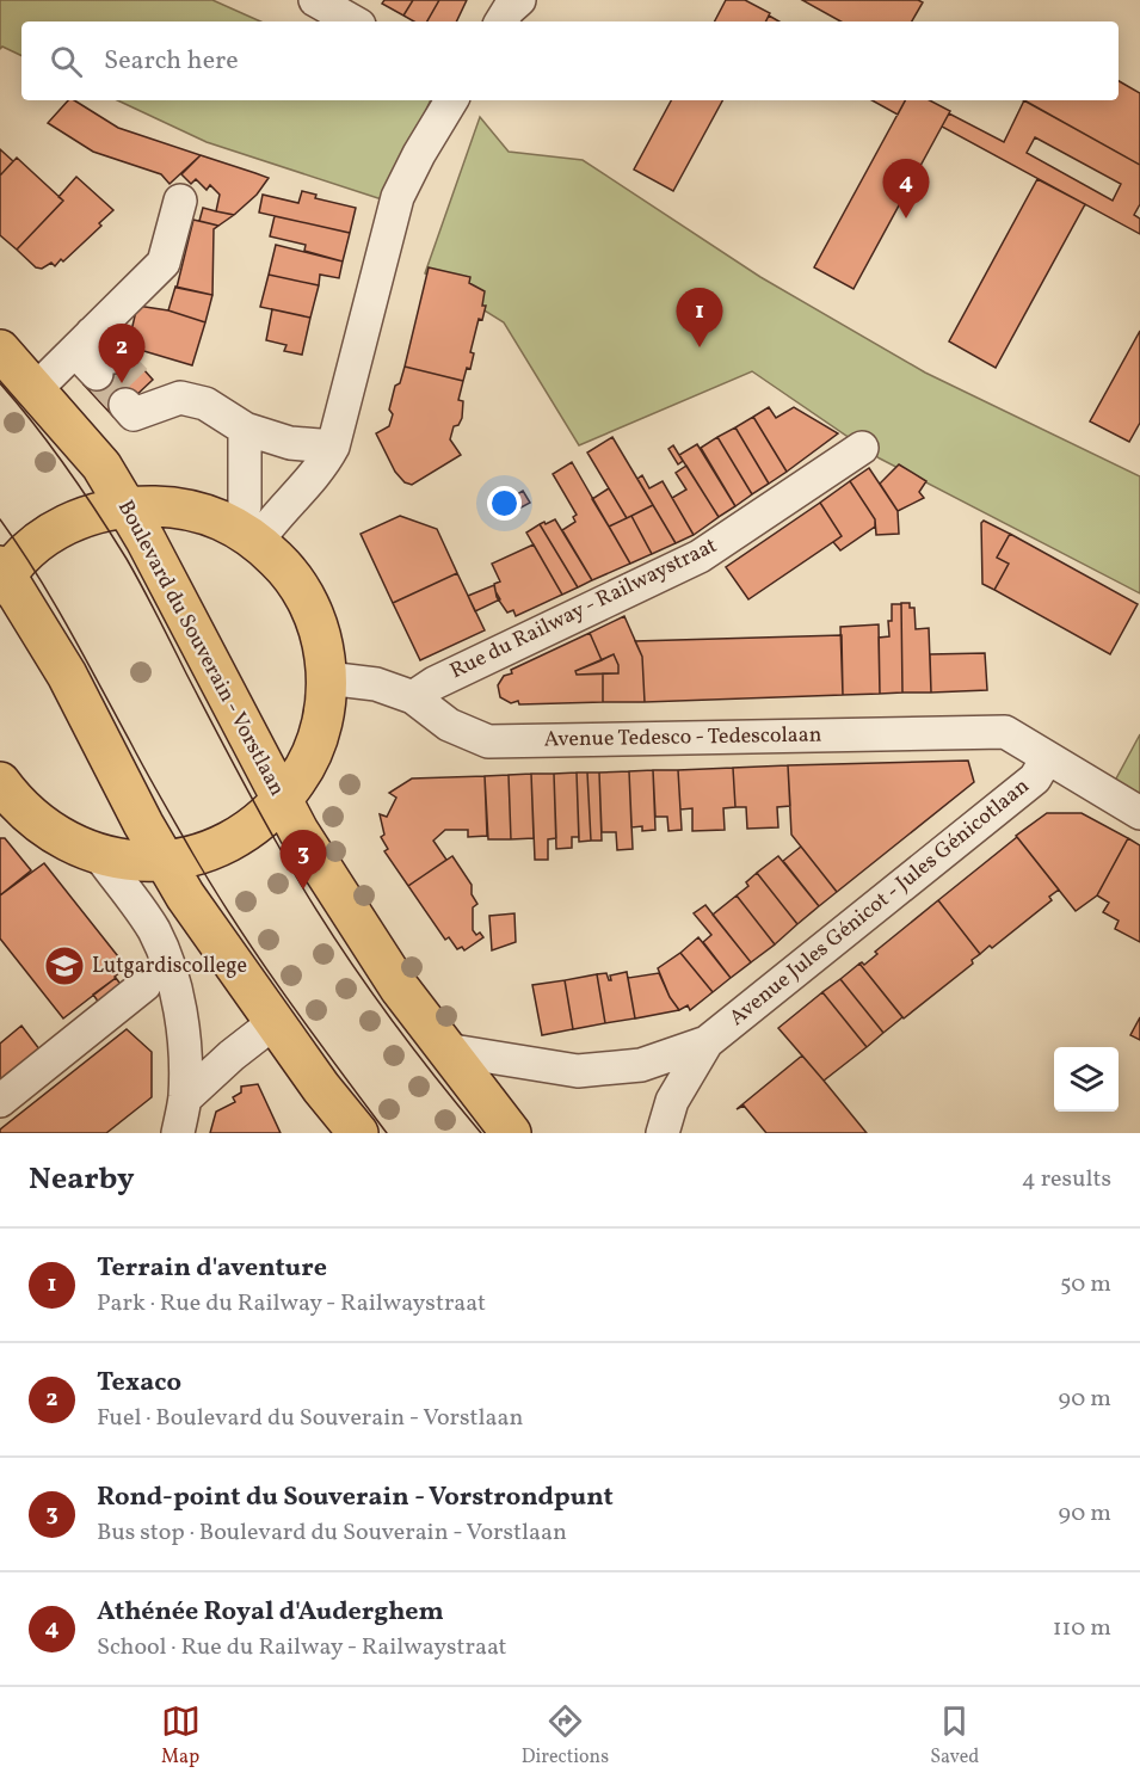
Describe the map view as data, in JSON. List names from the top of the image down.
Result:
{
  "streets": {
    "main road": ["Boulevard du Souverain - Vorstlaan"],
    "street": ["Rue du Railway - Railwaystraat", "Avenue Tedesco - Tedescolaan", "Avenue Jules Génicot - Jules Génicotlaan"]
  },
  "crossings": [
    ["Rue du Railway - Railwaystraat", "Avenue Tedesco - Tedescolaan"],
    ["Boulevard du Souverain - Vorstlaan", "Avenue Jules Génicot - Jules Génicotlaan"],
    ["Avenue Tedesco - Tedescolaan", "Avenue Jules Génicot - Jules Génicotlaan"]
  ],
  "places": {
    "school or university": ["Lutgardiscollege"]
  },
  "page": {
    "search": "Search here",
    "pins": [
      "4",
      "1",
      "2",
      "3"
    ],
    "heading": ["Nearby", "4 results"],
    "list": [
      {
        "mark": "1",
        "name": "Terrain d'aventure",
        "note": "Park · Rue du Railway - Railwaystraat",
        "value": "50 m"
      },
      {
        "mark": "2",
        "name": "Texaco",
        "note": "Fuel · Boulevard du Souverain - Vorstlaan",
        "value": "90 m"
      },
      {
        "mark": "3",
        "name": "Rond-point du Souverain - Vorstrondpunt",
        "note": "Bus stop · Boulevard du Souverain - Vorstlaan",
        "value": "90 m"
      },
      {
        "mark": "4",
        "name": "Athénée Royal d'Auderghem",
        "note": "School · Rue du Railway - Railwaystraat",
        "value": "110 m"
      }
    ],
    "nav": ["Map", "Directions", "Saved"]
  }
}
